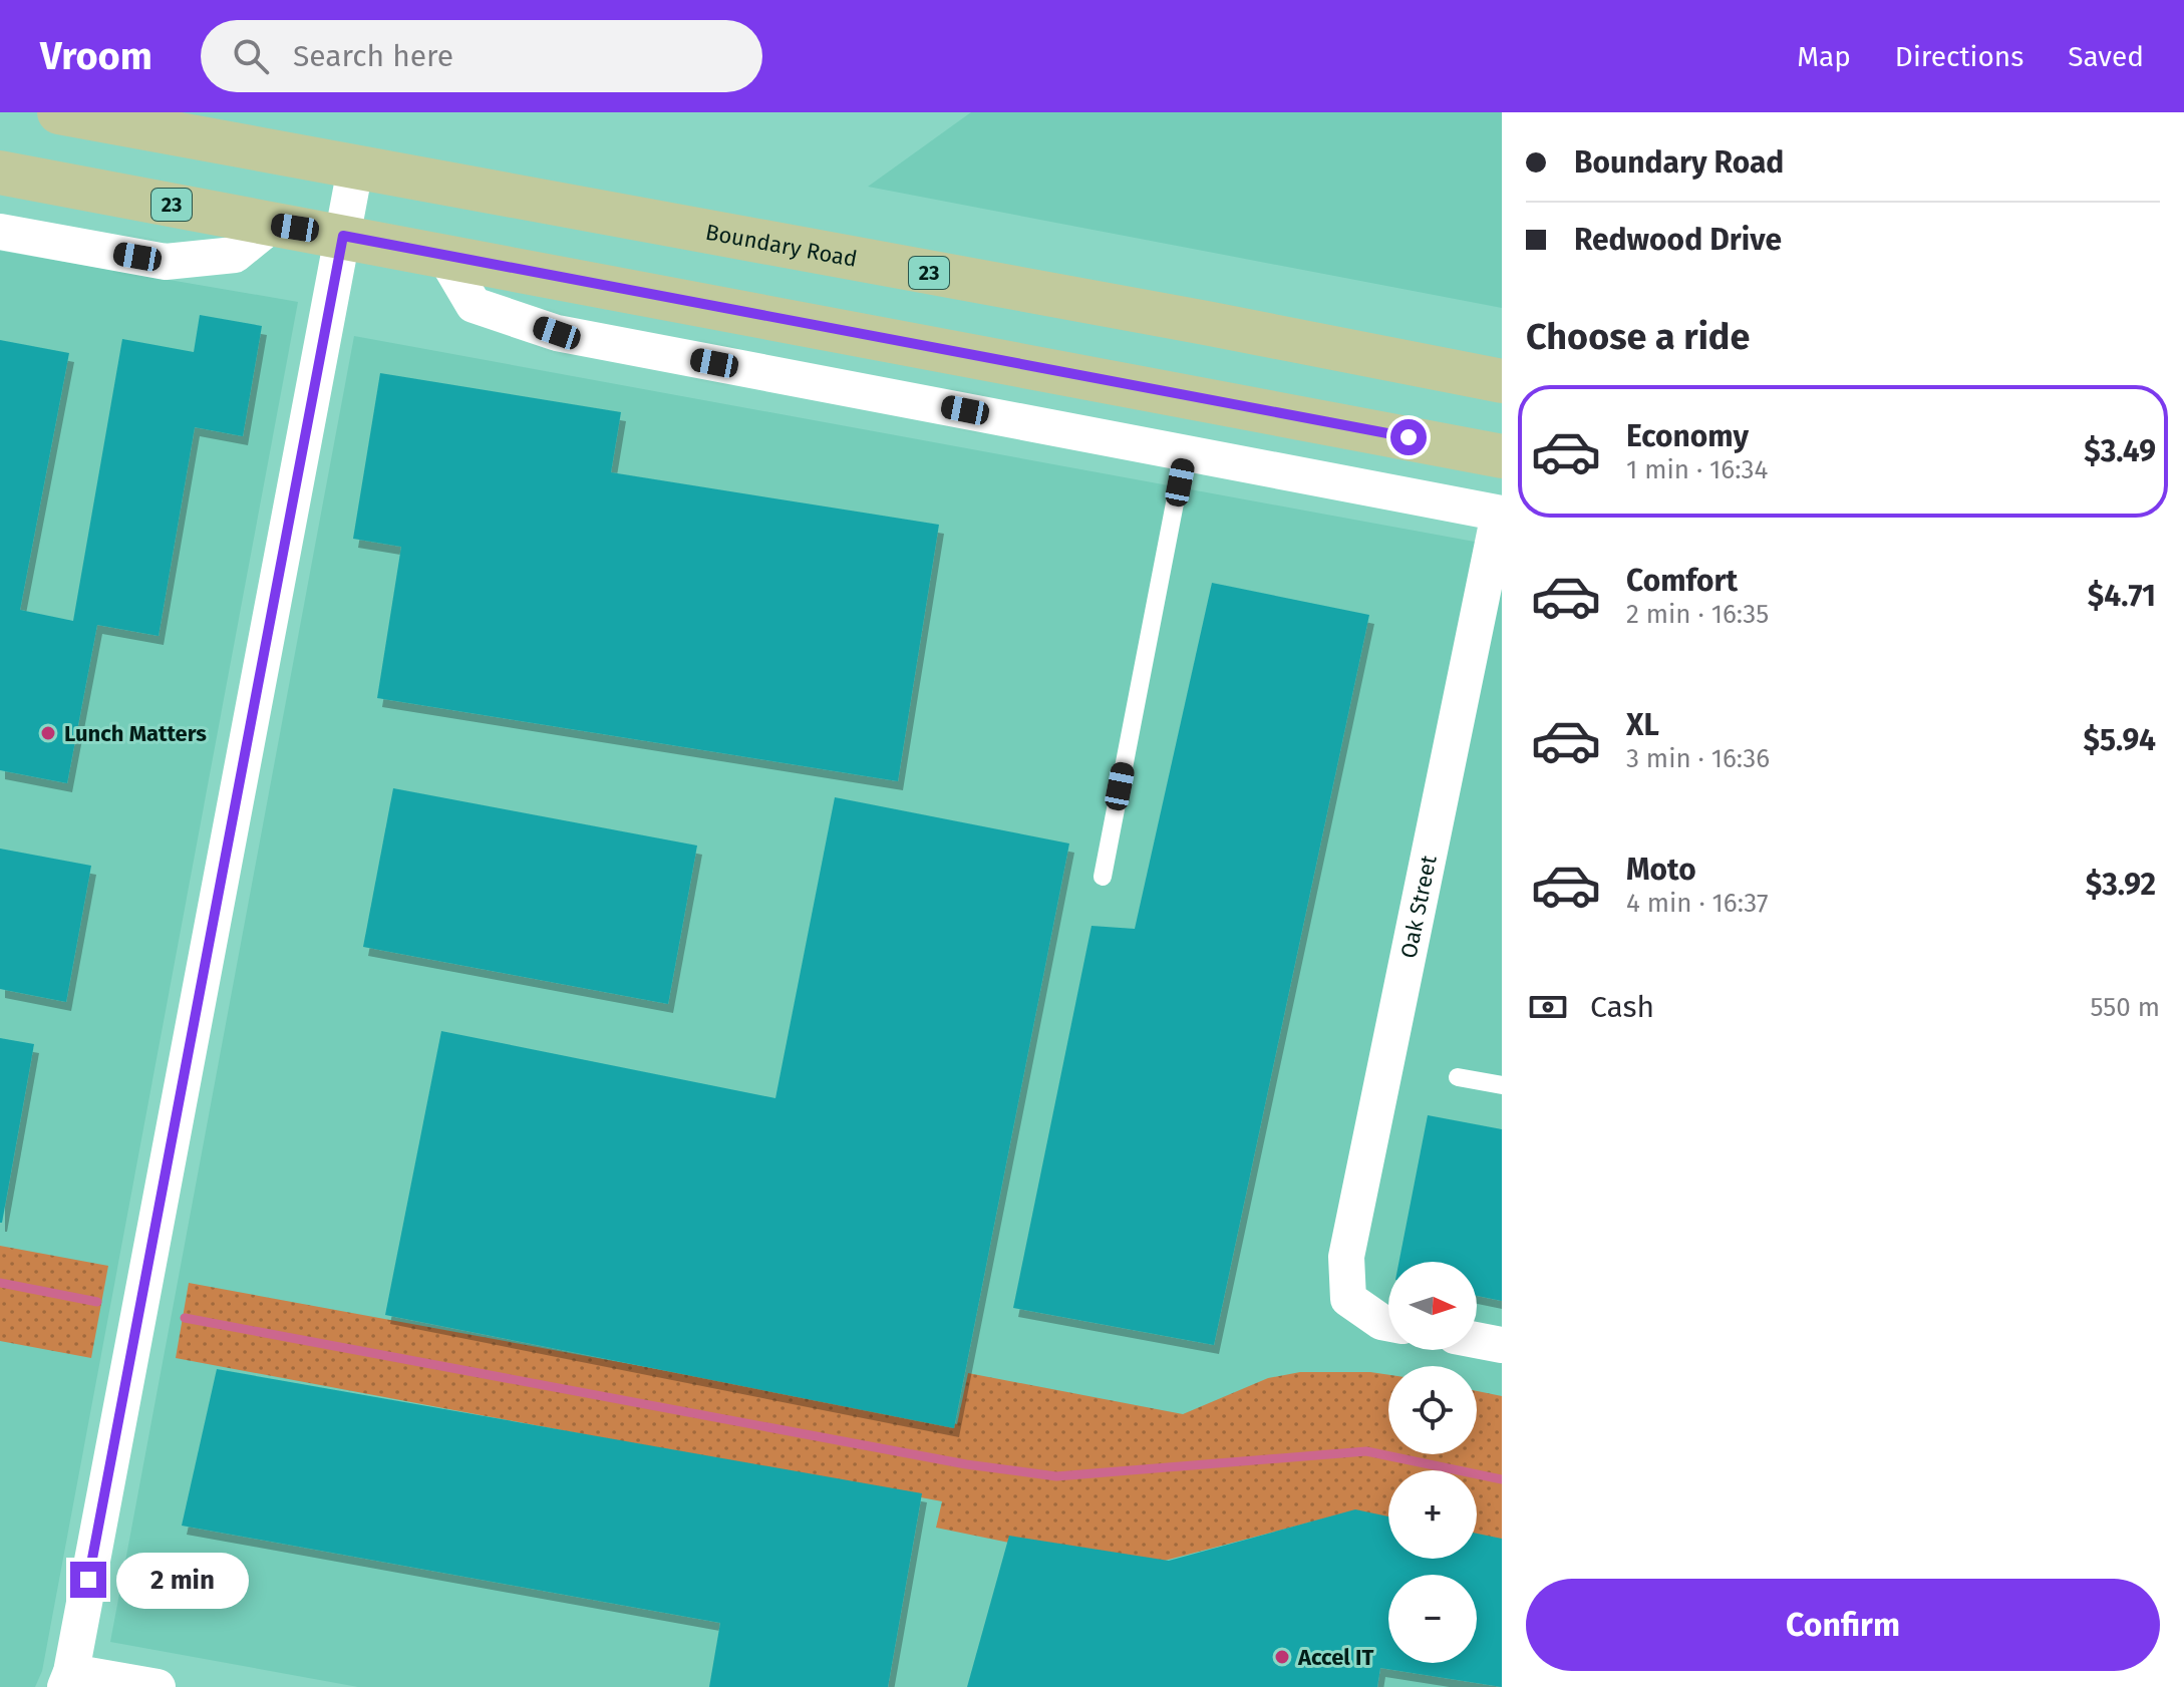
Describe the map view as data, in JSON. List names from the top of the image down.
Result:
{
  "streets": {
    "main road": ["23", "Boundary Road"],
    "street": ["Oak Street"]
  },
  "places": ["Lunch Matters", "Accel IT"],
  "north": "right",
  "page": {
    "header": "Vroom",
    "search": "Search here",
    "nav": ["Map", "Directions", "Saved"],
    "banner": ["Boundary Road", "Redwood Drive"],
    "heading": "Choose a ride",
    "list": [
      {
        "name": "Economy",
        "note": "1 min · 16:34",
        "value": "$3.49"
      },
      {
        "name": "Comfort",
        "note": "2 min · 16:35",
        "value": "$4.71"
      },
      {
        "name": "XL",
        "note": "3 min · 16:36",
        "value": "$5.94"
      },
      {
        "name": "Moto",
        "note": "4 min · 16:37",
        "value": "$3.92"
      }
    ],
    "pay": ["Cash", "550 m"],
    "map_buttons": ["+", "−"],
    "bubble": "2 min",
    "buttons": "Confirm"
  }
}
